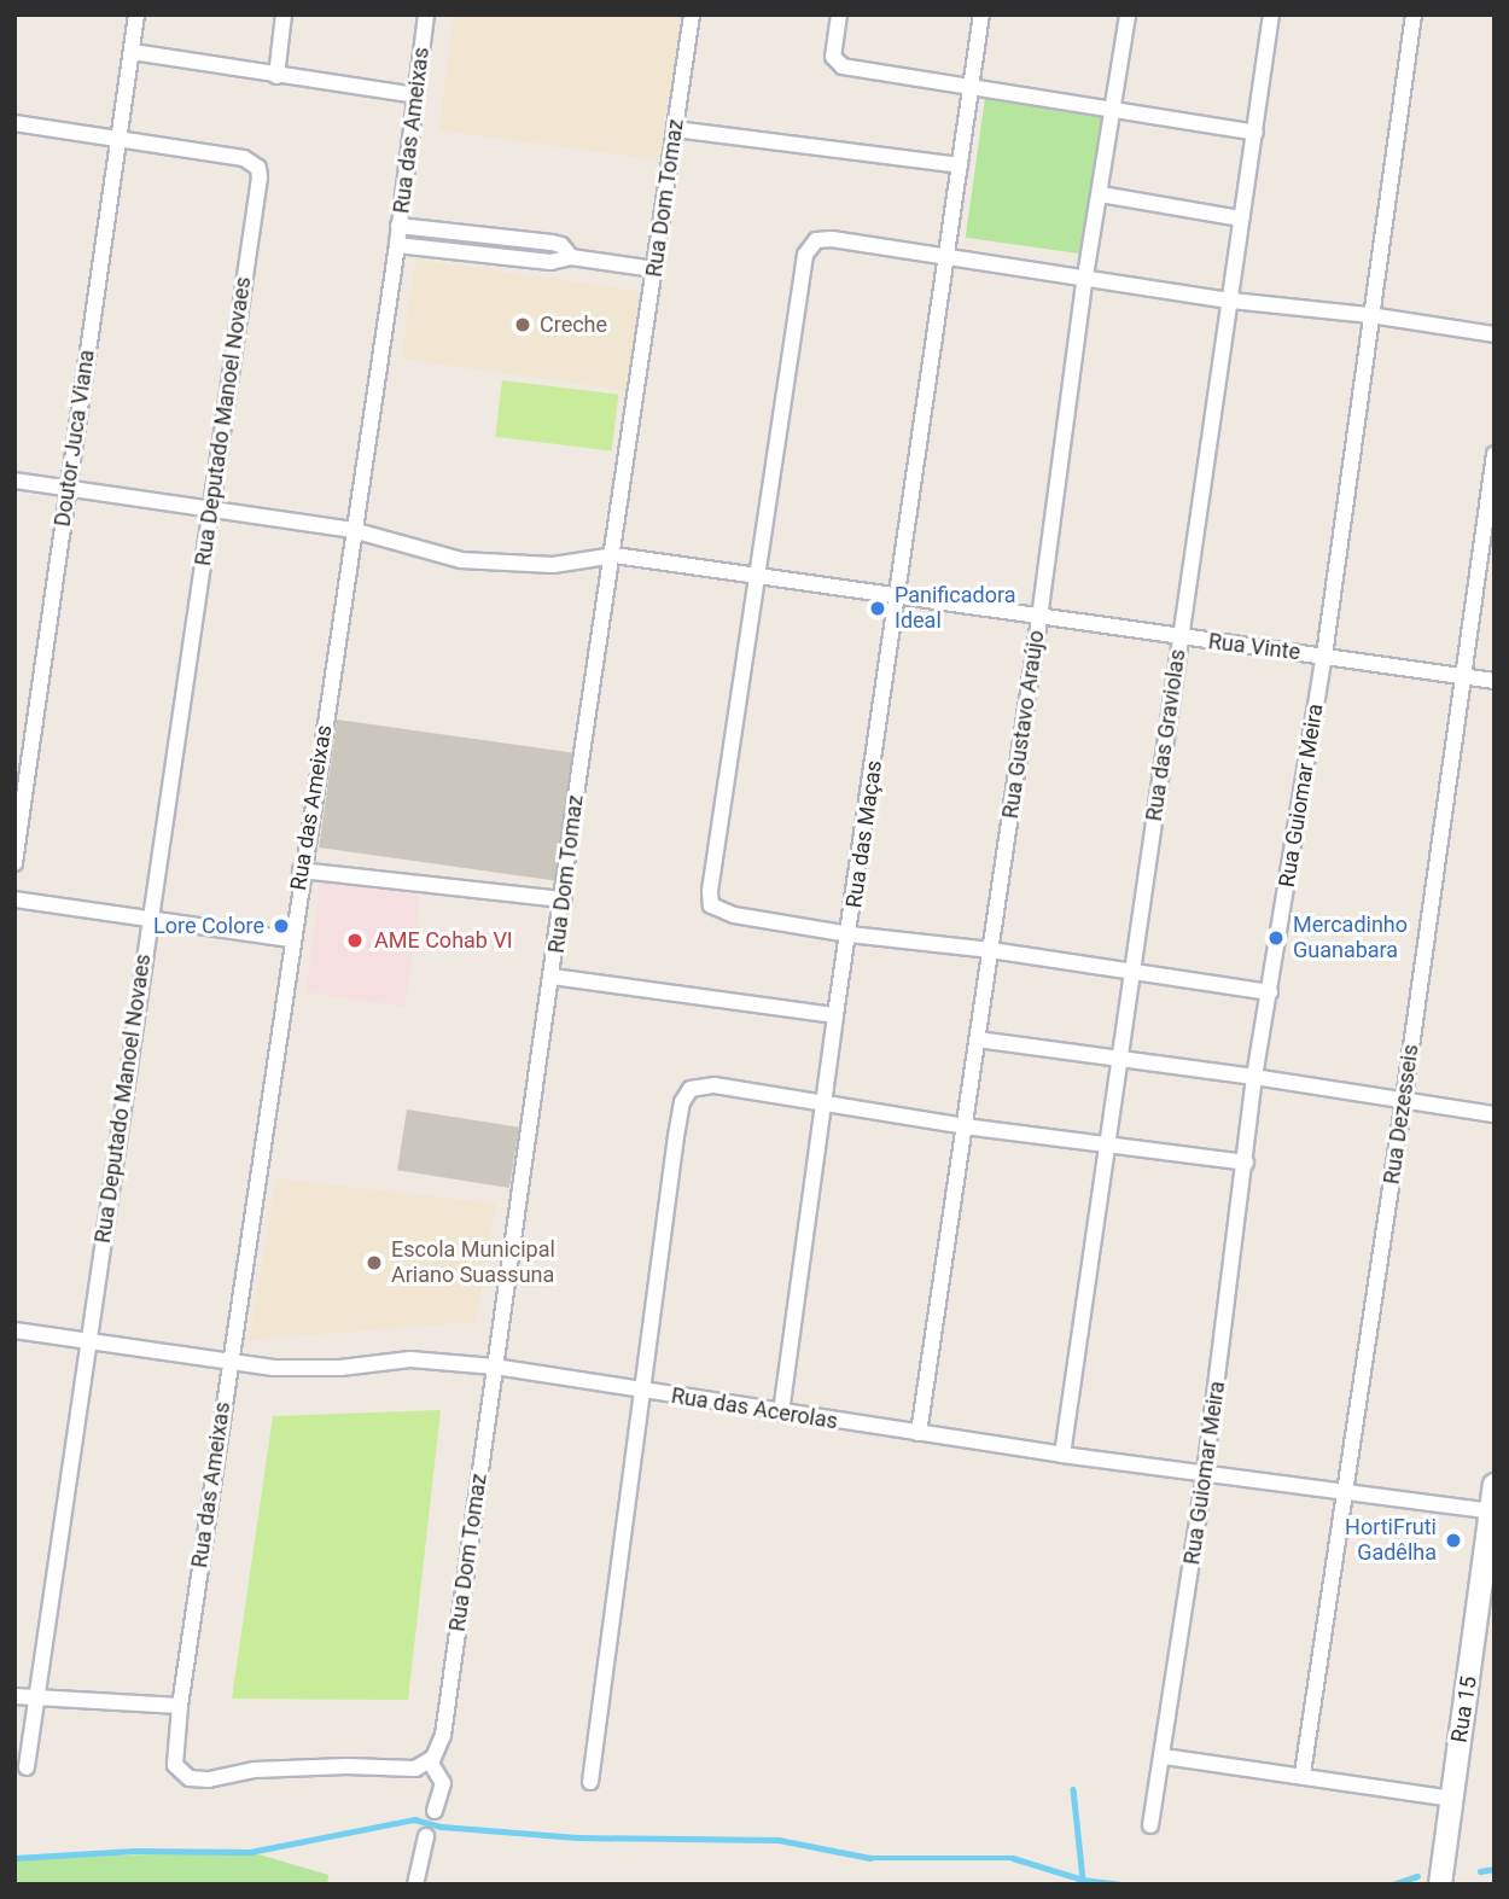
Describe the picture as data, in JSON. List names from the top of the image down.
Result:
{
  "streets": {
    "main road": ["Rua 15"],
    "street": [
      "Rua das Ameixas",
      "Rua Dom Tomaz",
      "Rua Deputado Manoel Novaes",
      "Doutor Juca Viana",
      "Rua Vinte",
      "Rua Gustavo Araújo",
      "Rua das Graviolas",
      "Rua Guiomar Meira",
      "Rua das Maças",
      "Rua Dezesseis",
      "Rua das Acerolas"
    ]
  },
  "crossings": [
    ["Rua das Ameixas", "Rua Dom Tomaz"],
    ["Rua das Ameixas", "Rua das Acerolas"],
    ["Rua Dom Tomaz", "Rua Vinte"],
    ["Rua Dom Tomaz", "Rua das Acerolas"],
    ["Rua Deputado Manoel Novaes", "Doutor Juca Viana"],
    ["Rua Deputado Manoel Novaes", "Rua das Acerolas"],
    ["Rua Vinte", "Rua Gustavo Araújo"],
    ["Rua Vinte", "Rua das Graviolas"],
    ["Rua Vinte", "Rua Guiomar Meira"],
    ["Rua Vinte", "Rua das Maças"],
    ["Rua Vinte", "Rua Dezesseis"],
    ["Rua Gustavo Araújo", "Rua das Acerolas"],
    ["Rua das Graviolas", "Rua das Acerolas"],
    ["Rua Guiomar Meira", "Rua das Acerolas"],
    ["Rua das Maças", "Rua das Acerolas"],
    ["Rua Dezesseis", "Rua das Acerolas"],
    ["Rua das Acerolas", "Rua 15"]
  ],
  "places": [
    "Creche",
    "Panificadora Ideal",
    "Lore Colore",
    "Mercadinho Guanabara",
    "AME Cohab VI",
    "Escola Municipal Ariano Suassuna",
    "HortiFruti Gadêlha"
  ]
}
